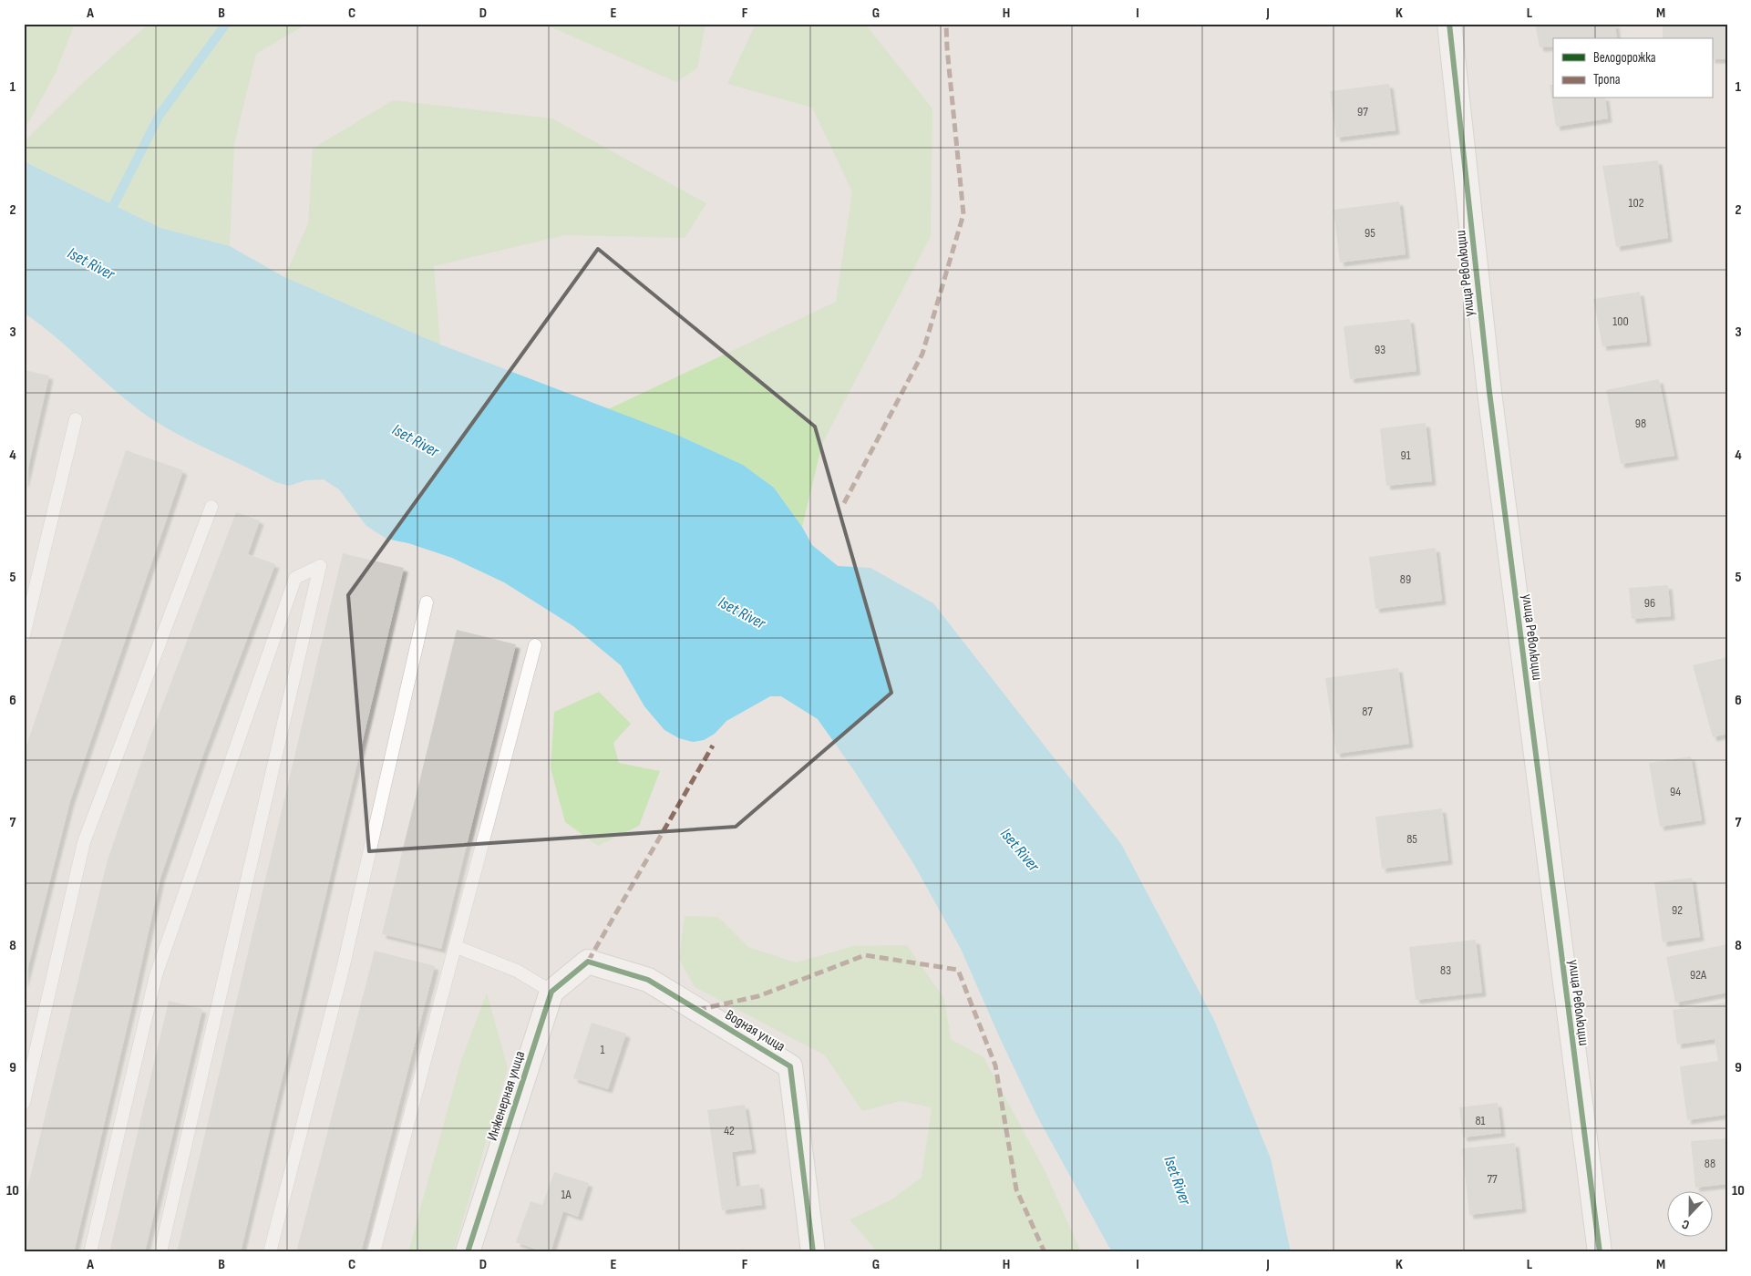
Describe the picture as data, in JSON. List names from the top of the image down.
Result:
{
  "streets": {
    "street": ["улица Революции", "Водная улица", "Инженерная улица"]
  },
  "crossings": [
    ["Водная улица", "Инженерная улица"]
  ],
  "water": ["Iset River"],
  "house_numbers": [
    "97",
    "102",
    "95",
    "100",
    "93",
    "98",
    "91",
    "89",
    "96",
    "87",
    "94",
    "85",
    "92",
    "83",
    "92А",
    "1",
    "81",
    "42",
    "88",
    "77",
    "1А"
  ],
  "legend": ["Велодорожка", "Тропа"],
  "north": "bottom",
  "grid": {
    "columns": [
      "A",
      "B",
      "C",
      "D",
      "E",
      "F",
      "G",
      "H",
      "I",
      "J",
      "K",
      "L",
      "M"
    ],
    "rows": [
      "1",
      "2",
      "3",
      "4",
      "5",
      "6",
      "7",
      "8",
      "9",
      "10"
    ]
  }
}
